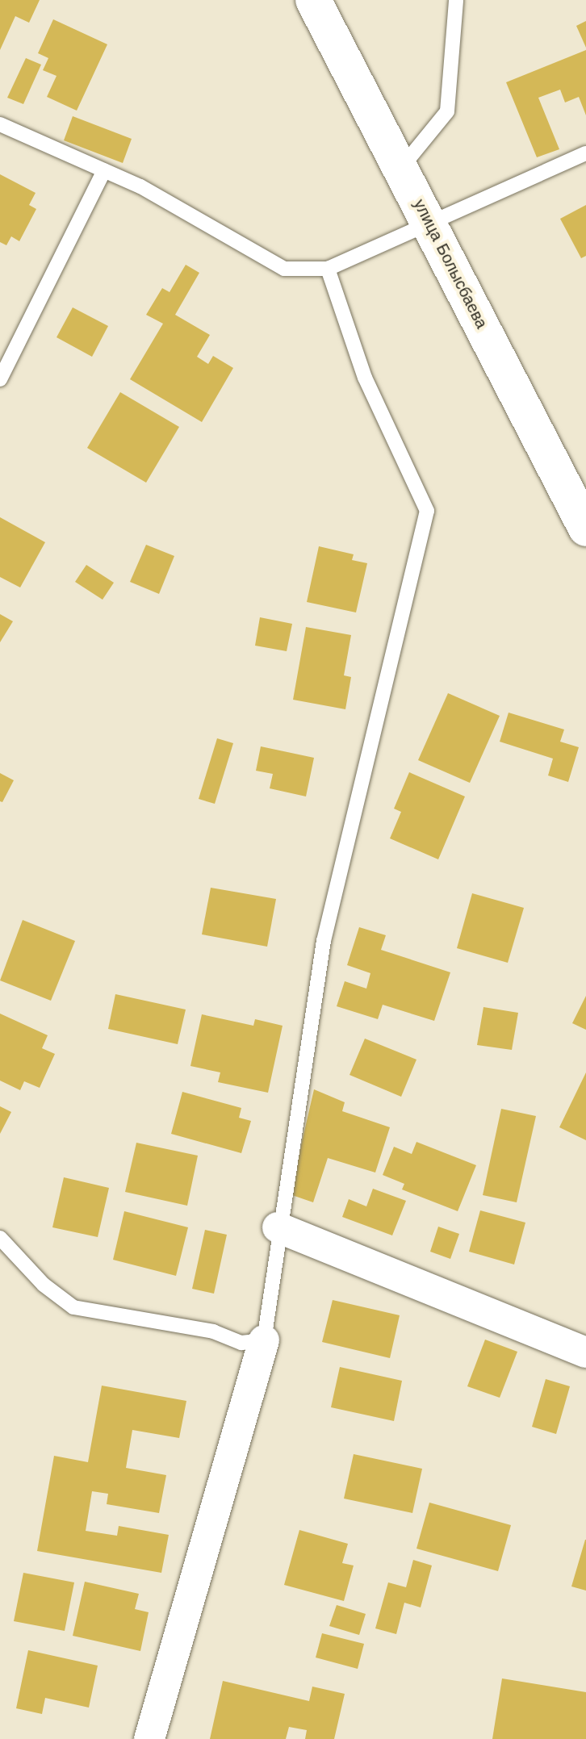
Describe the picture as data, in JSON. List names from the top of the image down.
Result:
{
  "streets": {
    "street": ["улица Болысбаева"]
  }
}
